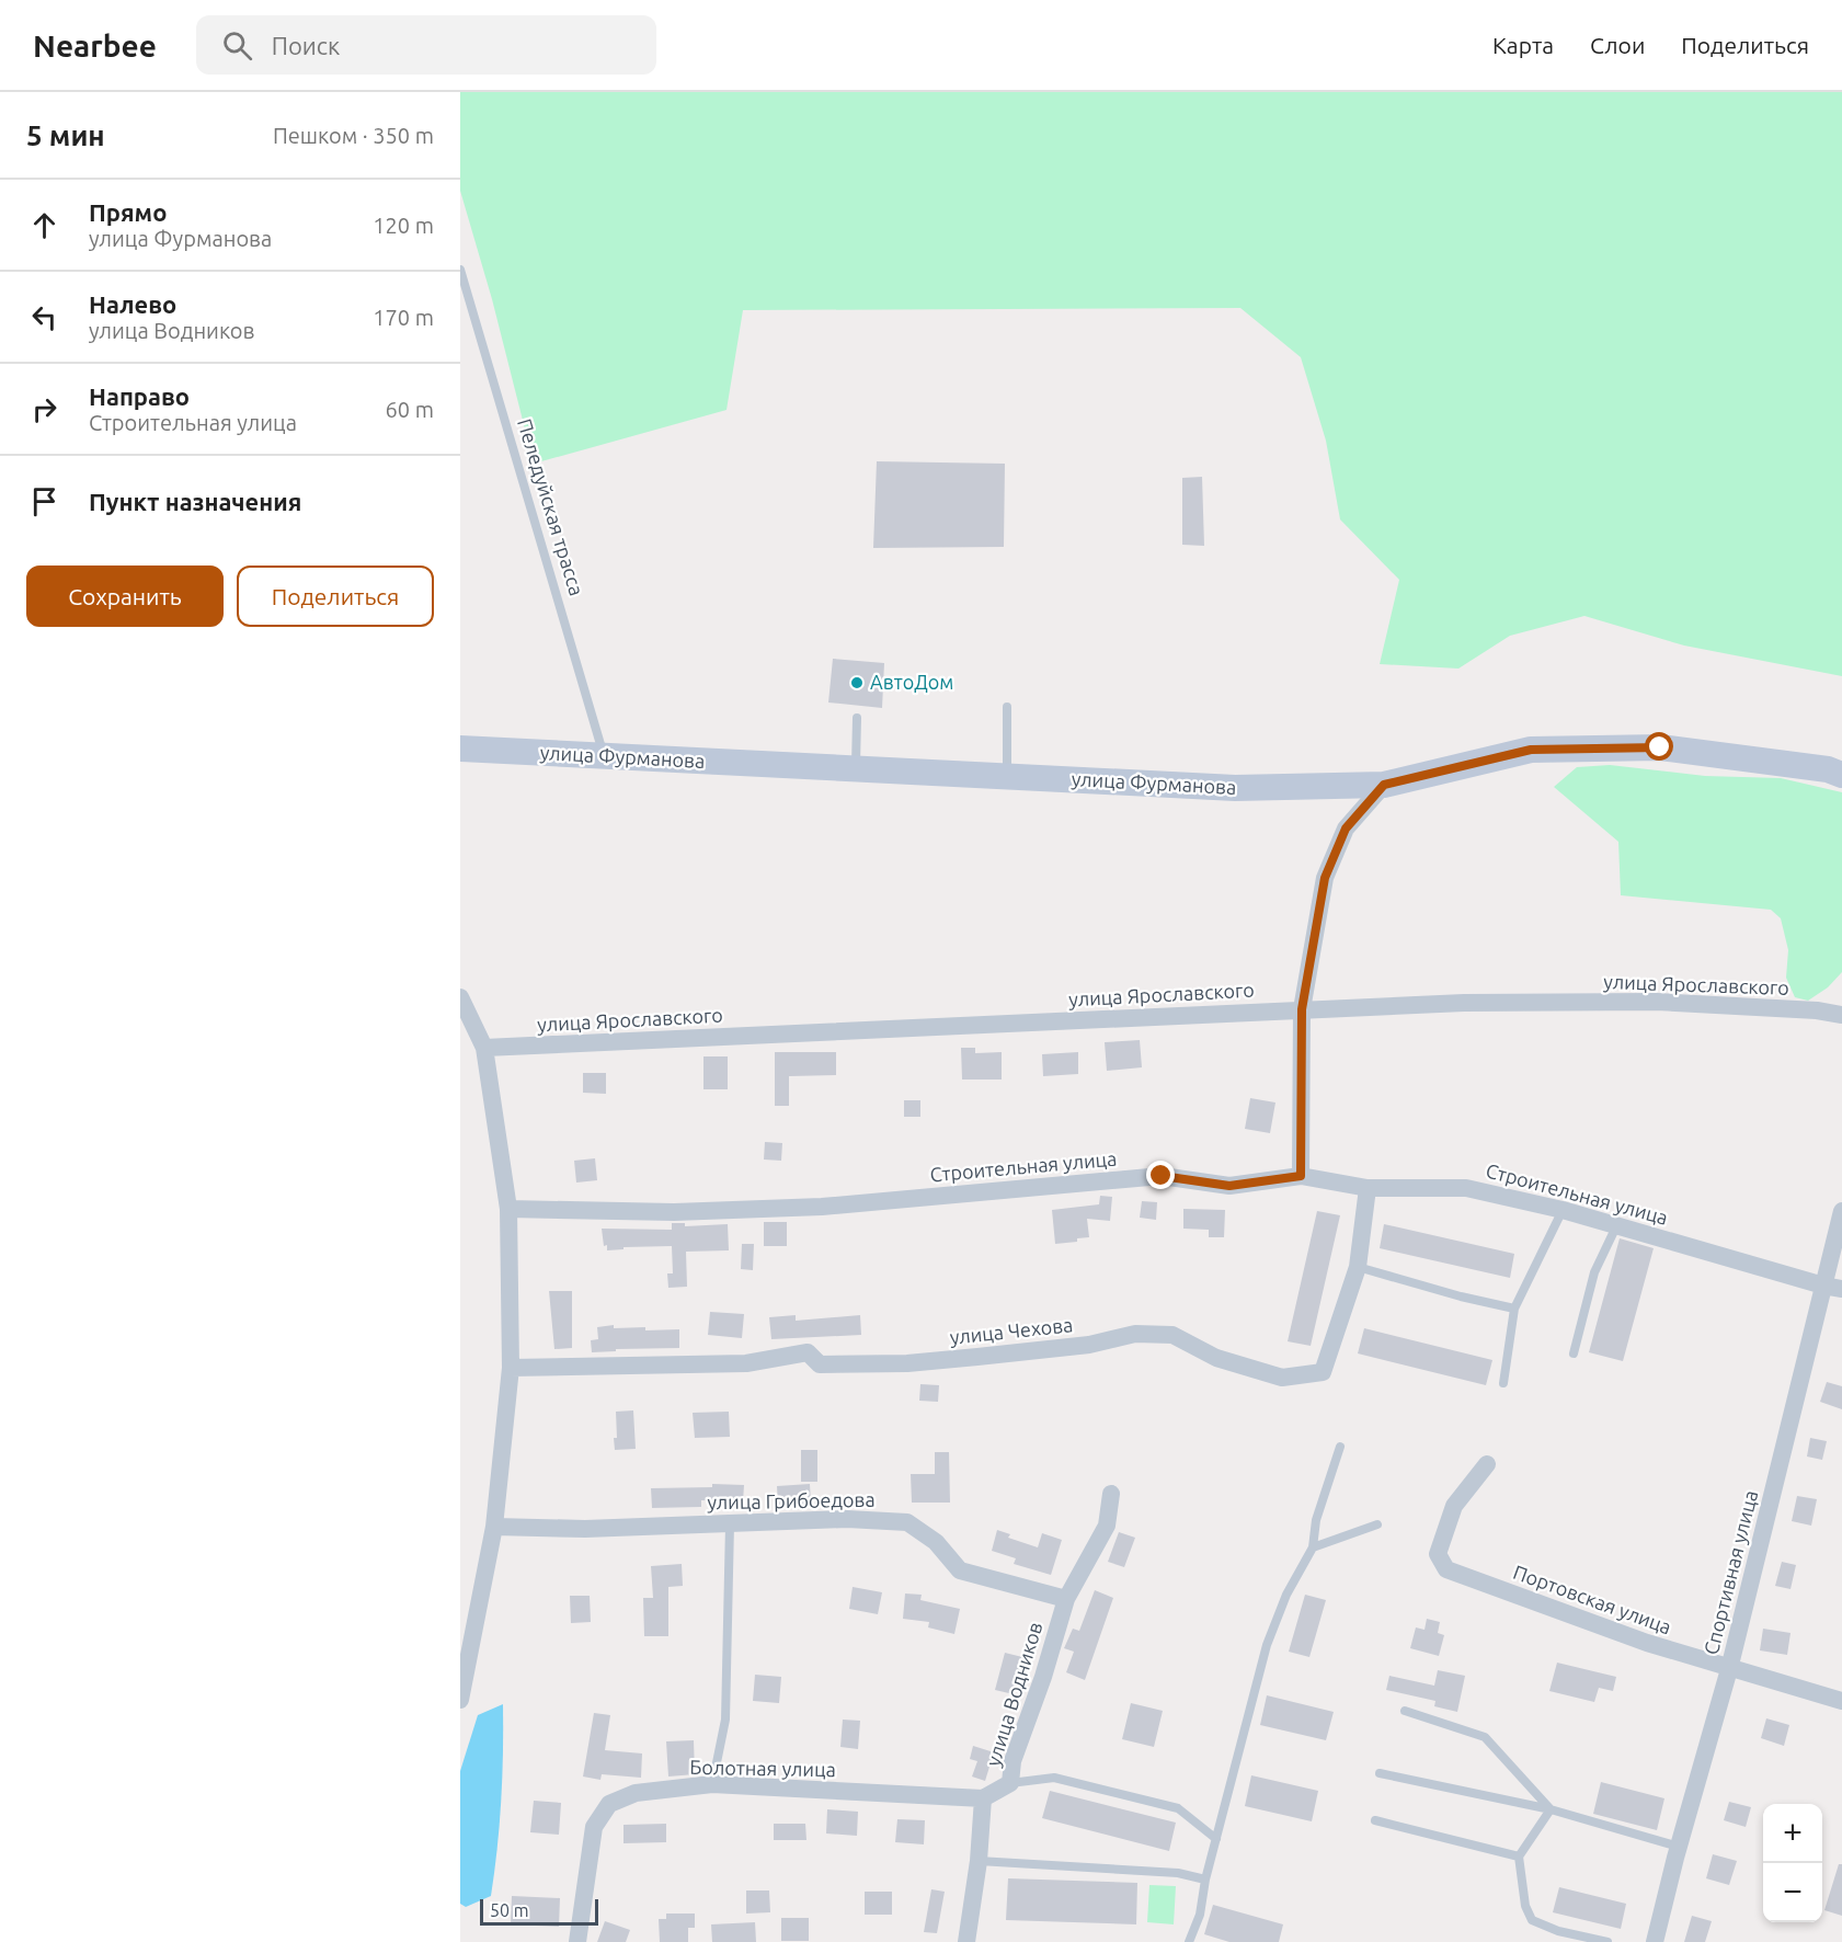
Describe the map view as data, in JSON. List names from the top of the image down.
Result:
{
  "streets": {
    "main road": ["улица Фурманова"],
    "street": [
      "улица Ярославского",
      "Строительная улица",
      "улица Чехова",
      "улица Грибоедова",
      "Спортивная улица",
      "Портовская улица",
      "улица Водников",
      "Болотная улица"
    ],
    "lane": ["Пеледуйская трасса"]
  },
  "crossings": [
    ["Пеледуйская трасса", "улица Фурманова"],
    ["Строительная улица", "улица Чехова"],
    ["Строительная улица", "Спортивная улица"],
    ["улица Грибоедова", "улица Водников"],
    ["Спортивная улица", "Портовская улица"],
    ["улица Водников", "Болотная улица"]
  ],
  "places": ["АвтоДом"],
  "scale_bar": "50 m",
  "page": {
    "header": "Nearbee",
    "search": "Поиск",
    "nav": ["Карта", "Слои", "Поделиться"],
    "heading": ["5 мин", "Пешком · 350 m"],
    "list": [
      ["Прямо", "улица Фурманова", "120 m"],
      ["Налево", "улица Водников", "170 m"],
      ["Направо", "Строительная улица", "60 m"],
      "Пункт назначения"
    ],
    "buttons": ["Сохранить", "Поделиться"],
    "map_buttons": ["+", "−"],
    "scale": "50 m"
  }
}
